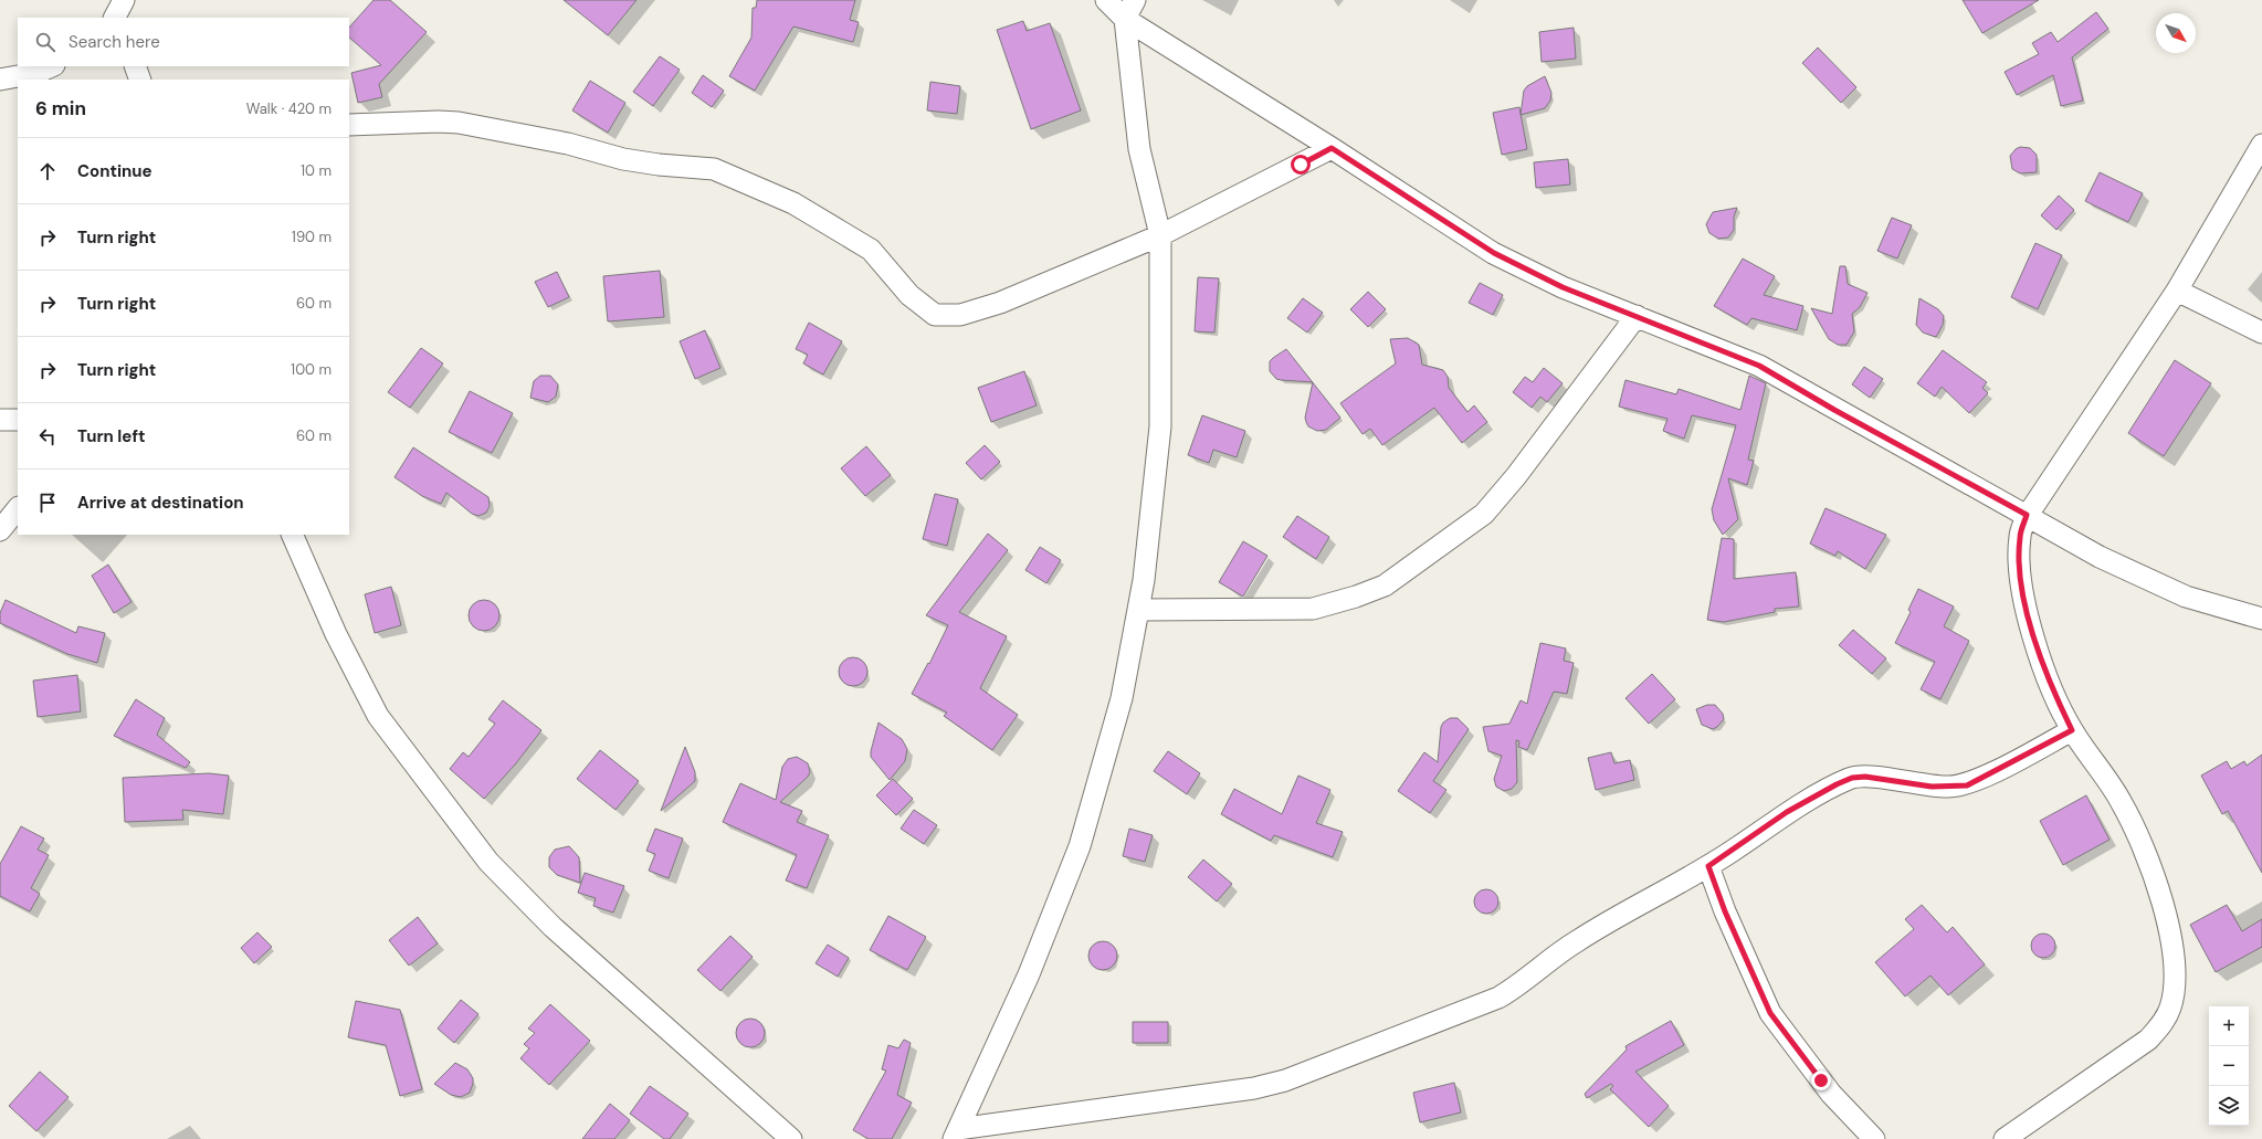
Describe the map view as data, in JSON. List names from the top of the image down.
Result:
{
  "north": "bottom right",
  "page": {
    "search": "Search here",
    "heading": ["6 min", "Walk · 420 m"],
    "list": [
      ["Continue", "10 m"],
      ["Turn right", "190 m"],
      ["Turn right", "60 m"],
      ["Turn right", "100 m"],
      ["Turn left", "60 m"],
      "Arrive at destination"
    ],
    "map_buttons": ["+", "−"]
  }
}
